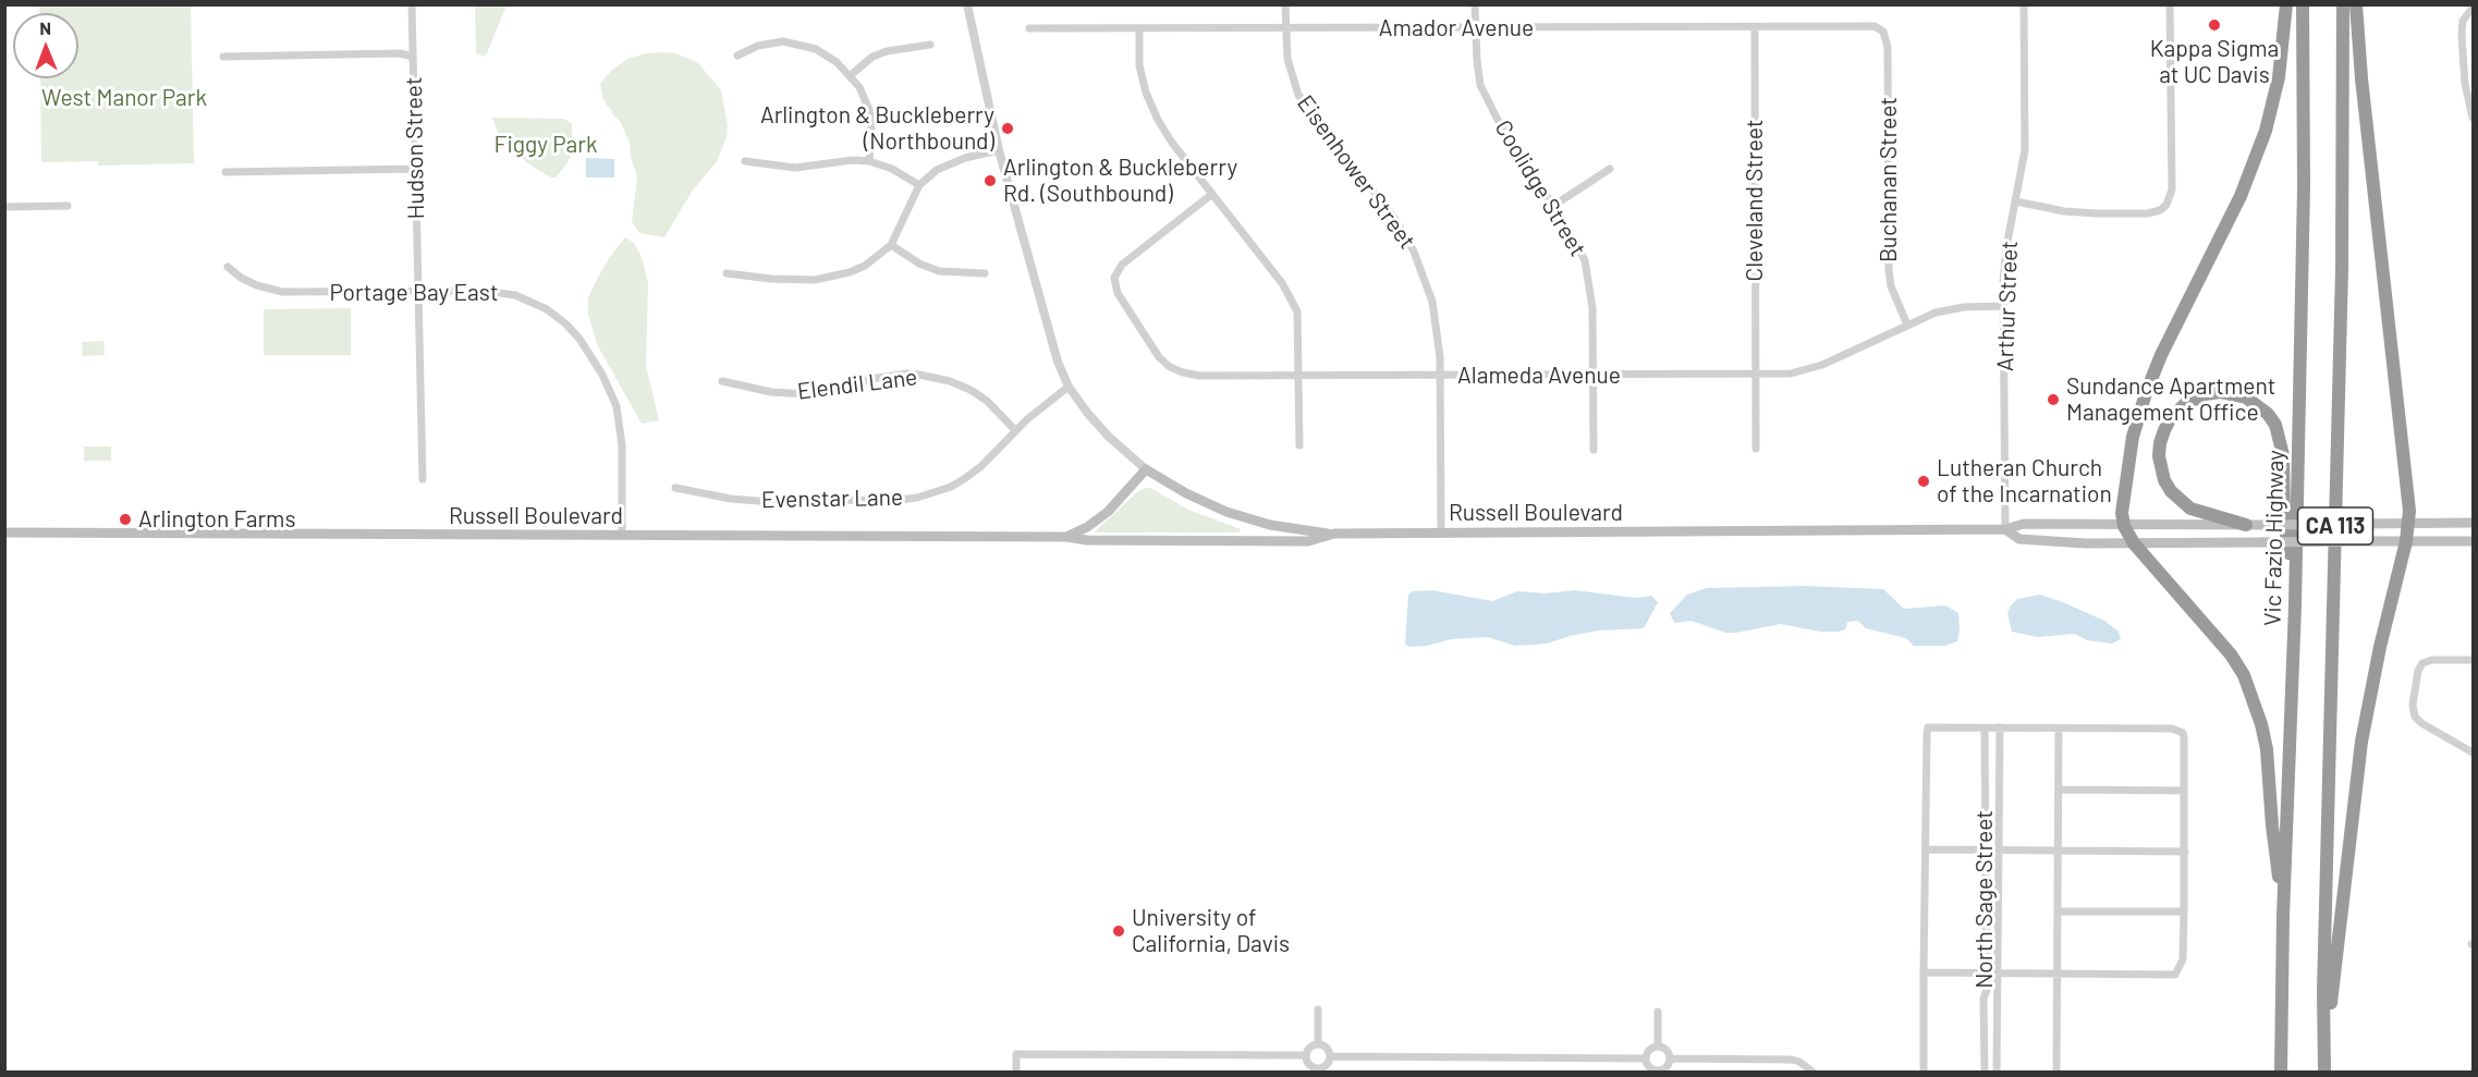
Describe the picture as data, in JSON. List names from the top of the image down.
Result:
{
  "streets": {
    "highway": ["CA 113", "Vic Fazio Highway"],
    "main road": ["Russell Boulevard"],
    "street": [
      "Amador Avenue",
      "Hudson Street",
      "Eisenhower Street",
      "Buchanan Street",
      "Coolidge Street",
      "Cleveland Street",
      "Portage Bay East",
      "Arthur Street",
      "Alameda Avenue",
      "Elendil Lane",
      "Evenstar Lane",
      "North Sage Street"
    ]
  },
  "crossings": [
    ["Amador Avenue", "Eisenhower Street"],
    ["Amador Avenue", "Buchanan Street"],
    ["Amador Avenue", "Coolidge Street"],
    ["Amador Avenue", "Cleveland Street"],
    ["Hudson Street", "Portage Bay East"],
    ["Eisenhower Street", "Alameda Avenue"],
    ["Eisenhower Street", "Russell Boulevard"],
    ["Buchanan Street", "Alameda Avenue"],
    ["Coolidge Street", "Alameda Avenue"],
    ["Cleveland Street", "Alameda Avenue"],
    ["Portage Bay East", "Russell Boulevard"],
    ["Arthur Street", "Alameda Avenue"],
    ["Arthur Street", "Russell Boulevard"],
    ["Elendil Lane", "Evenstar Lane"]
  ],
  "parks": ["West Manor Park", "Figgy Park"],
  "places": [
    "Kappa Sigma at UC Davis",
    "Arlington & Buckleberry (Northbound)",
    "Arlington & Buckleberry Rd. (Southbound)",
    "Sundance Apartment Management Office",
    "Lutheran Church of the Incarnation",
    "Arlington Farms",
    "University of California, Davis"
  ],
  "north": "top"
}
